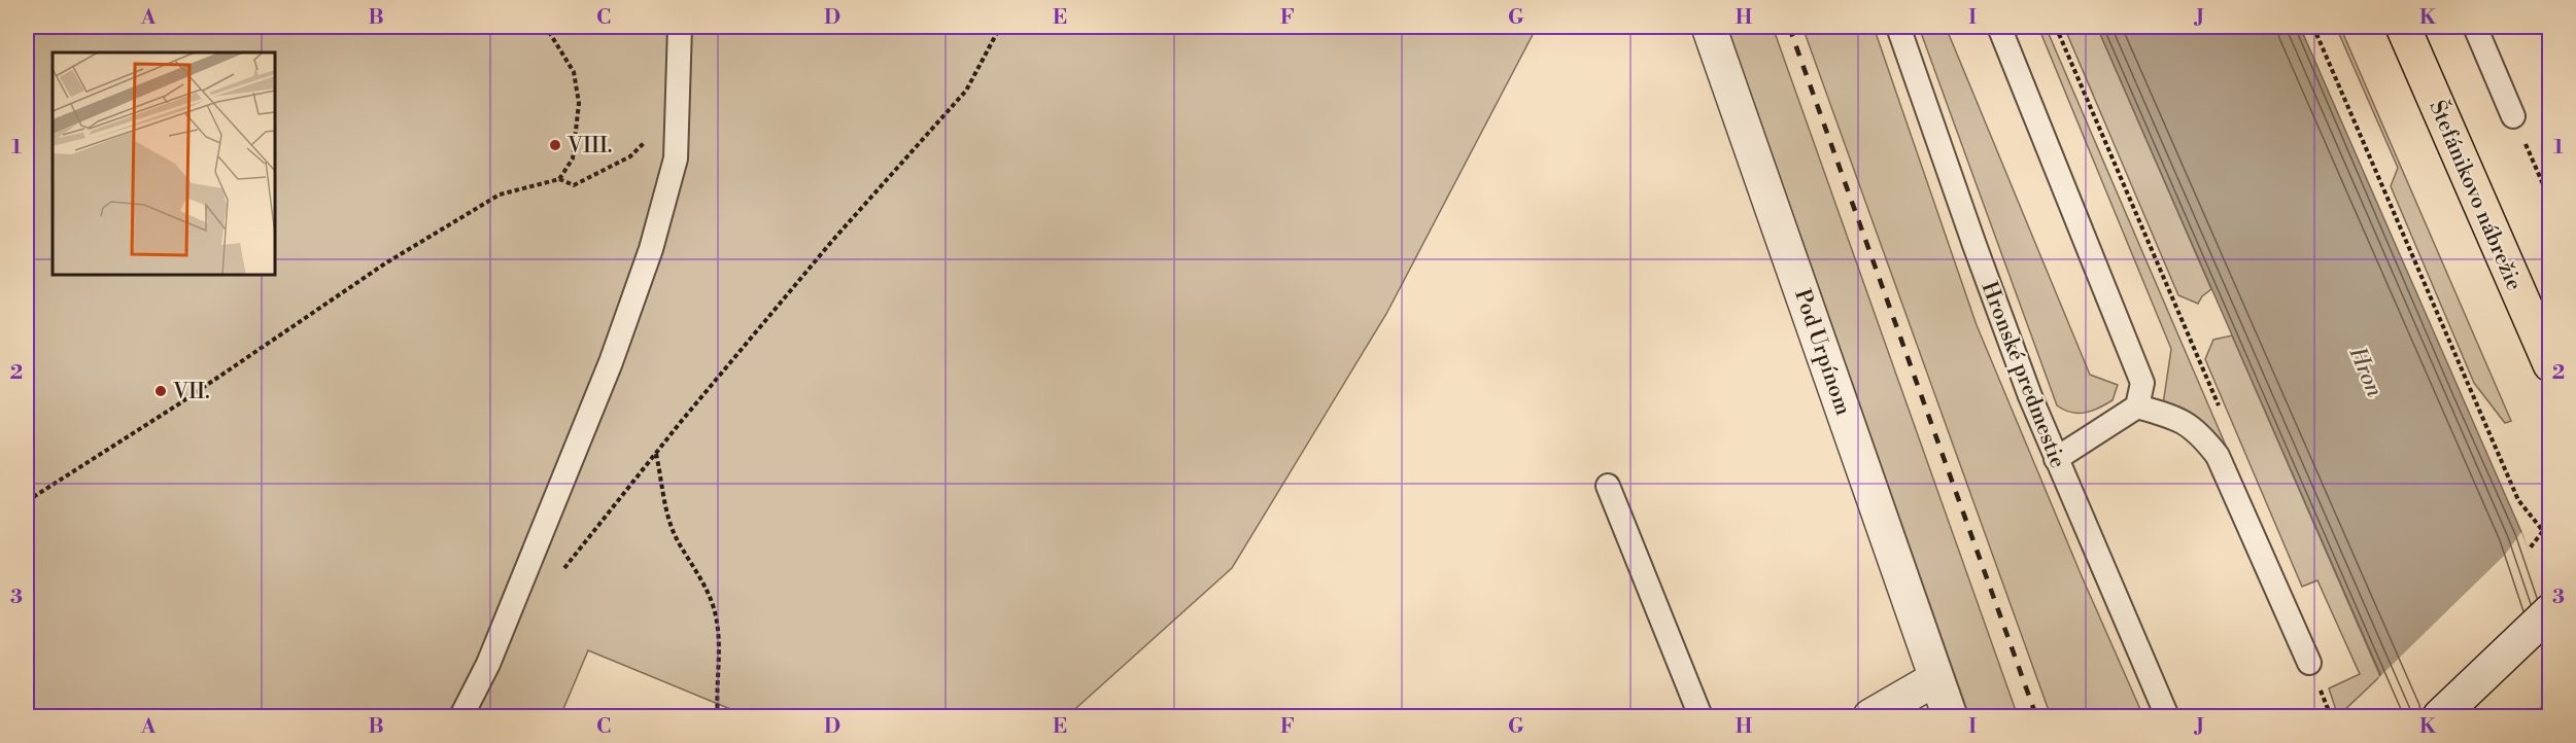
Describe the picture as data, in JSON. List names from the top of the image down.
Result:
{
  "streets": {
    "main road": ["Štefánikovo nábrežie"],
    "street": ["Pod Urpínom"],
    "lane": ["Hronské predmestie"]
  },
  "water": ["Hron"],
  "places": ["VIII.", "VII."],
  "grid": {
    "columns": [
      "A",
      "B",
      "C",
      "D",
      "E",
      "F",
      "G",
      "H",
      "I",
      "J",
      "K"
    ],
    "rows": ["1", "2", "3"]
  }
}
